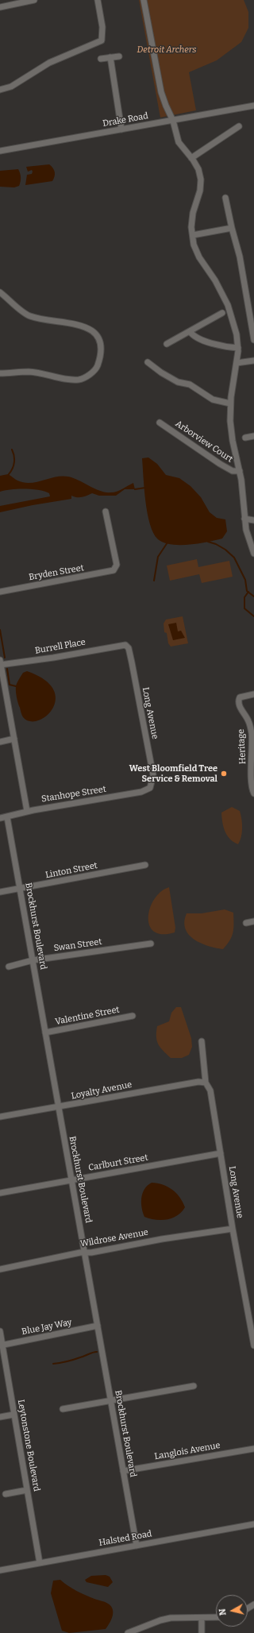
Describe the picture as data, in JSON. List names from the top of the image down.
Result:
{
  "streets": {
    "street": [
      "Drake Road",
      "Arborview Court",
      "Bryden Street",
      "Burrell Place",
      "Long Avenue",
      "Heritage",
      "Stanhope Street",
      "Linton Street",
      "Brockhurst Boulevard",
      "Swan Street",
      "Valentine Street",
      "Loyalty Avenue",
      "Carlburt Street",
      "Wildrose Avenue",
      "Blue Jay Way",
      "Leytonstone Boulevard",
      "Langlois Avenue",
      "Halsted Road"
    ]
  },
  "crossings": [
    ["Burrell Place", "Long Avenue"],
    ["Long Avenue", "Stanhope Street"],
    ["Long Avenue", "Loyalty Avenue"],
    ["Long Avenue", "Carlburt Street"],
    ["Long Avenue", "Wildrose Avenue"],
    ["Stanhope Street", "Brockhurst Boulevard"],
    ["Linton Street", "Brockhurst Boulevard"],
    ["Brockhurst Boulevard", "Swan Street"],
    ["Brockhurst Boulevard", "Valentine Street"],
    ["Brockhurst Boulevard", "Loyalty Avenue"],
    ["Brockhurst Boulevard", "Carlburt Street"],
    ["Brockhurst Boulevard", "Wildrose Avenue"],
    ["Brockhurst Boulevard", "Blue Jay Way"],
    ["Brockhurst Boulevard", "Langlois Avenue"],
    ["Brockhurst Boulevard", "Halsted Road"],
    ["Blue Jay Way", "Leytonstone Boulevard"],
    ["Leytonstone Boulevard", "Halsted Road"]
  ],
  "parks": ["Detroit Archers"],
  "places": ["West Bloomfield Tree Service & Removal"],
  "north": "left"
}
